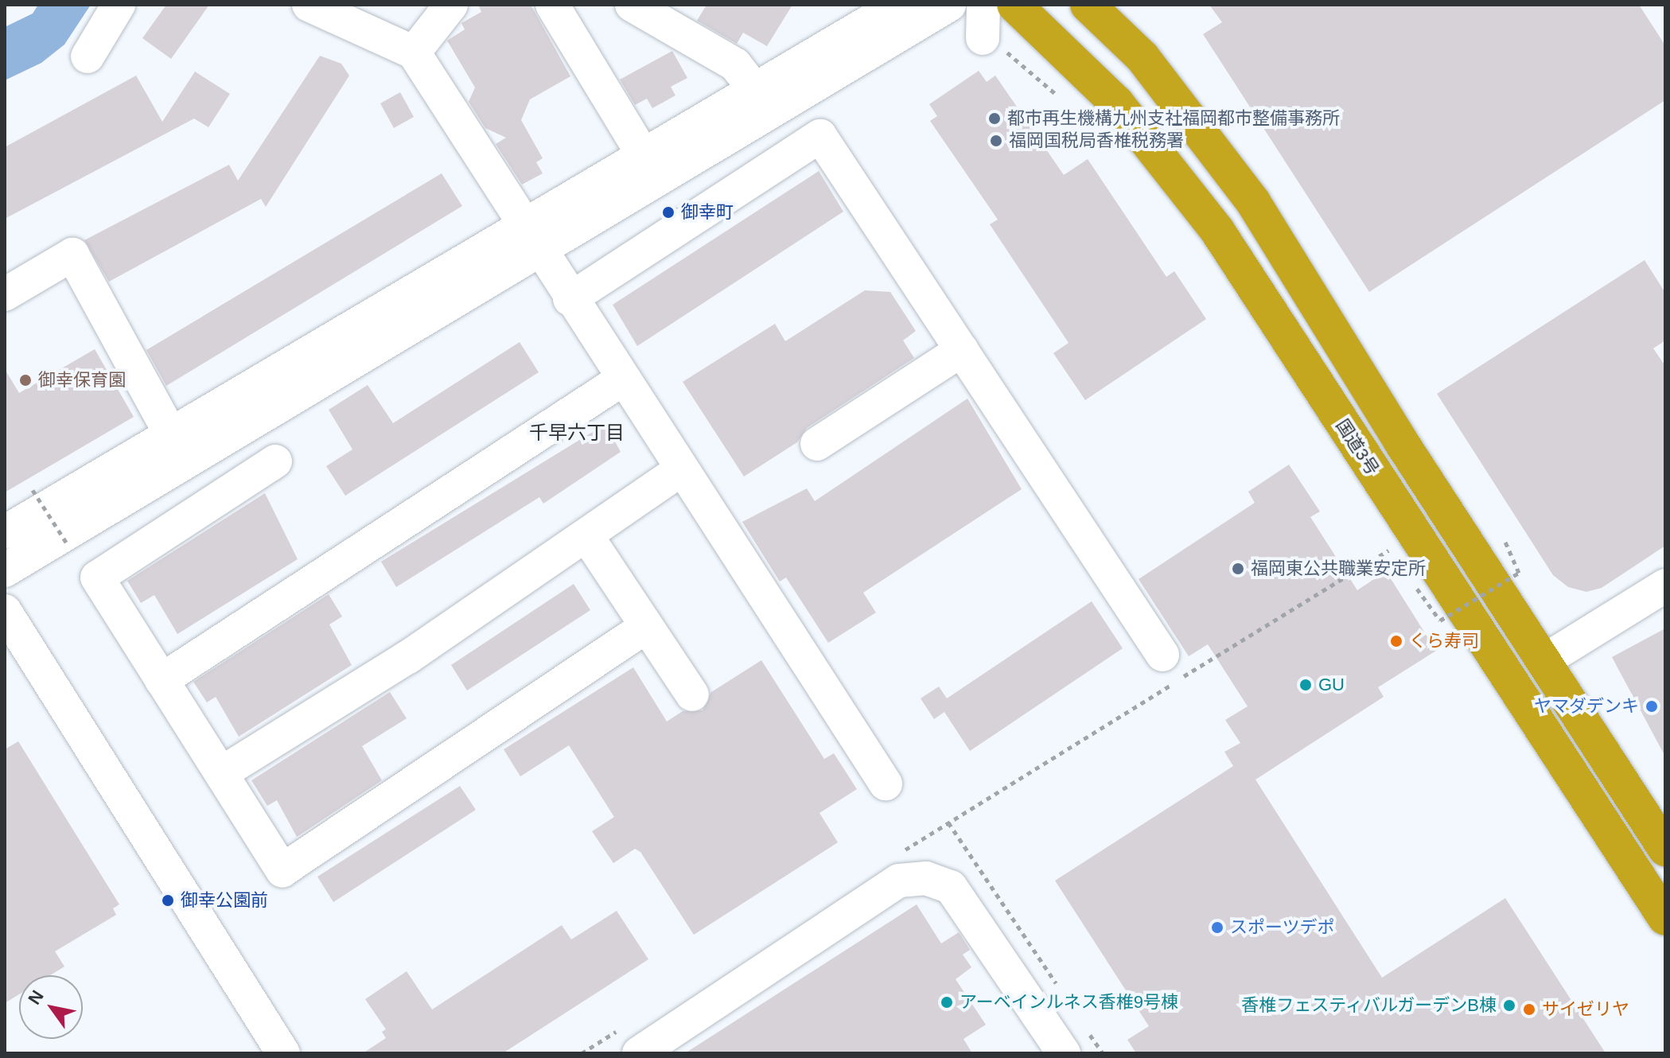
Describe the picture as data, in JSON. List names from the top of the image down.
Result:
{
  "streets": {
    "highway": ["国道3号"]
  },
  "districts": ["千早六丁目"],
  "places": [
    "都市再生機構九州支社福岡都市整備事務所",
    "福岡国税局香椎税務署",
    "御幸町",
    "御幸保育園",
    "福岡東公共職業安定所",
    "くら寿司",
    "GU",
    "ヤマダデンキ",
    "御幸公園前",
    "スポーツデポ",
    "アーベインルネス香椎9号棟",
    "香椎フェスティバルガーデンB棟",
    "サイゼリヤ"
  ],
  "north": "top left"
}
